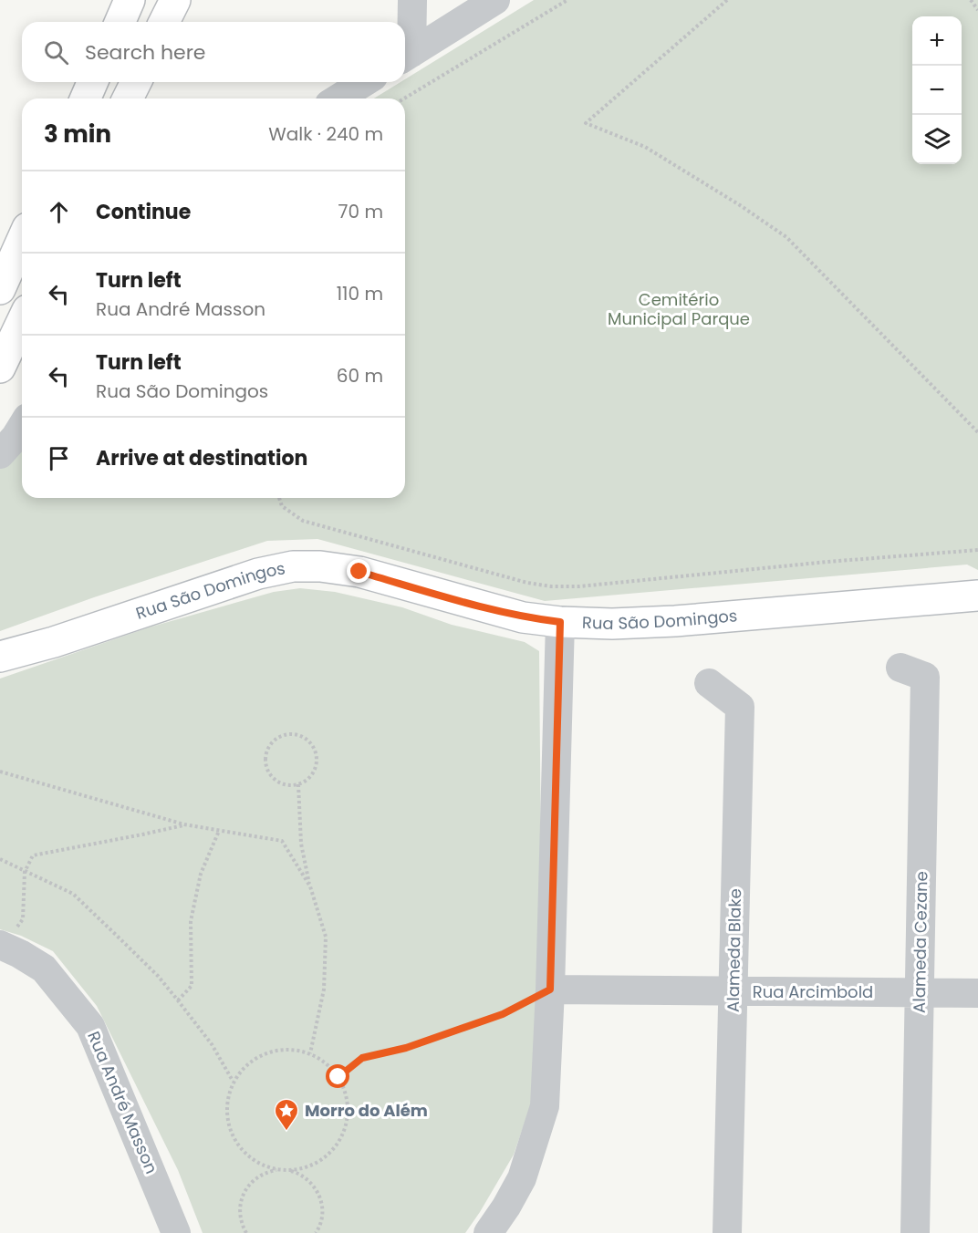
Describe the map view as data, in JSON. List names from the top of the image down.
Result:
{
  "streets": {
    "main road": ["Rua São Domingos"],
    "street": [
      "Alameda Cezane",
      "Alameda Blake",
      "Rua Arcimbold",
      "Rua André Masson"
    ]
  },
  "crossings": [
    ["Alameda Cezane", "Rua Arcimbold"],
    ["Alameda Blake", "Rua Arcimbold"]
  ],
  "parks": ["Cemitério Municipal Parque"],
  "places": {
    "place": ["Morro do Além"]
  },
  "page": {
    "map_buttons": ["+", "−"],
    "search": "Search here",
    "heading": ["3 min", "Walk · 240 m"],
    "list": [
      ["Continue", "70 m"],
      ["Turn left", "Rua André Masson", "110 m"],
      ["Turn left", "Rua São Domingos", "60 m"],
      "Arrive at destination"
    ]
  }
}
